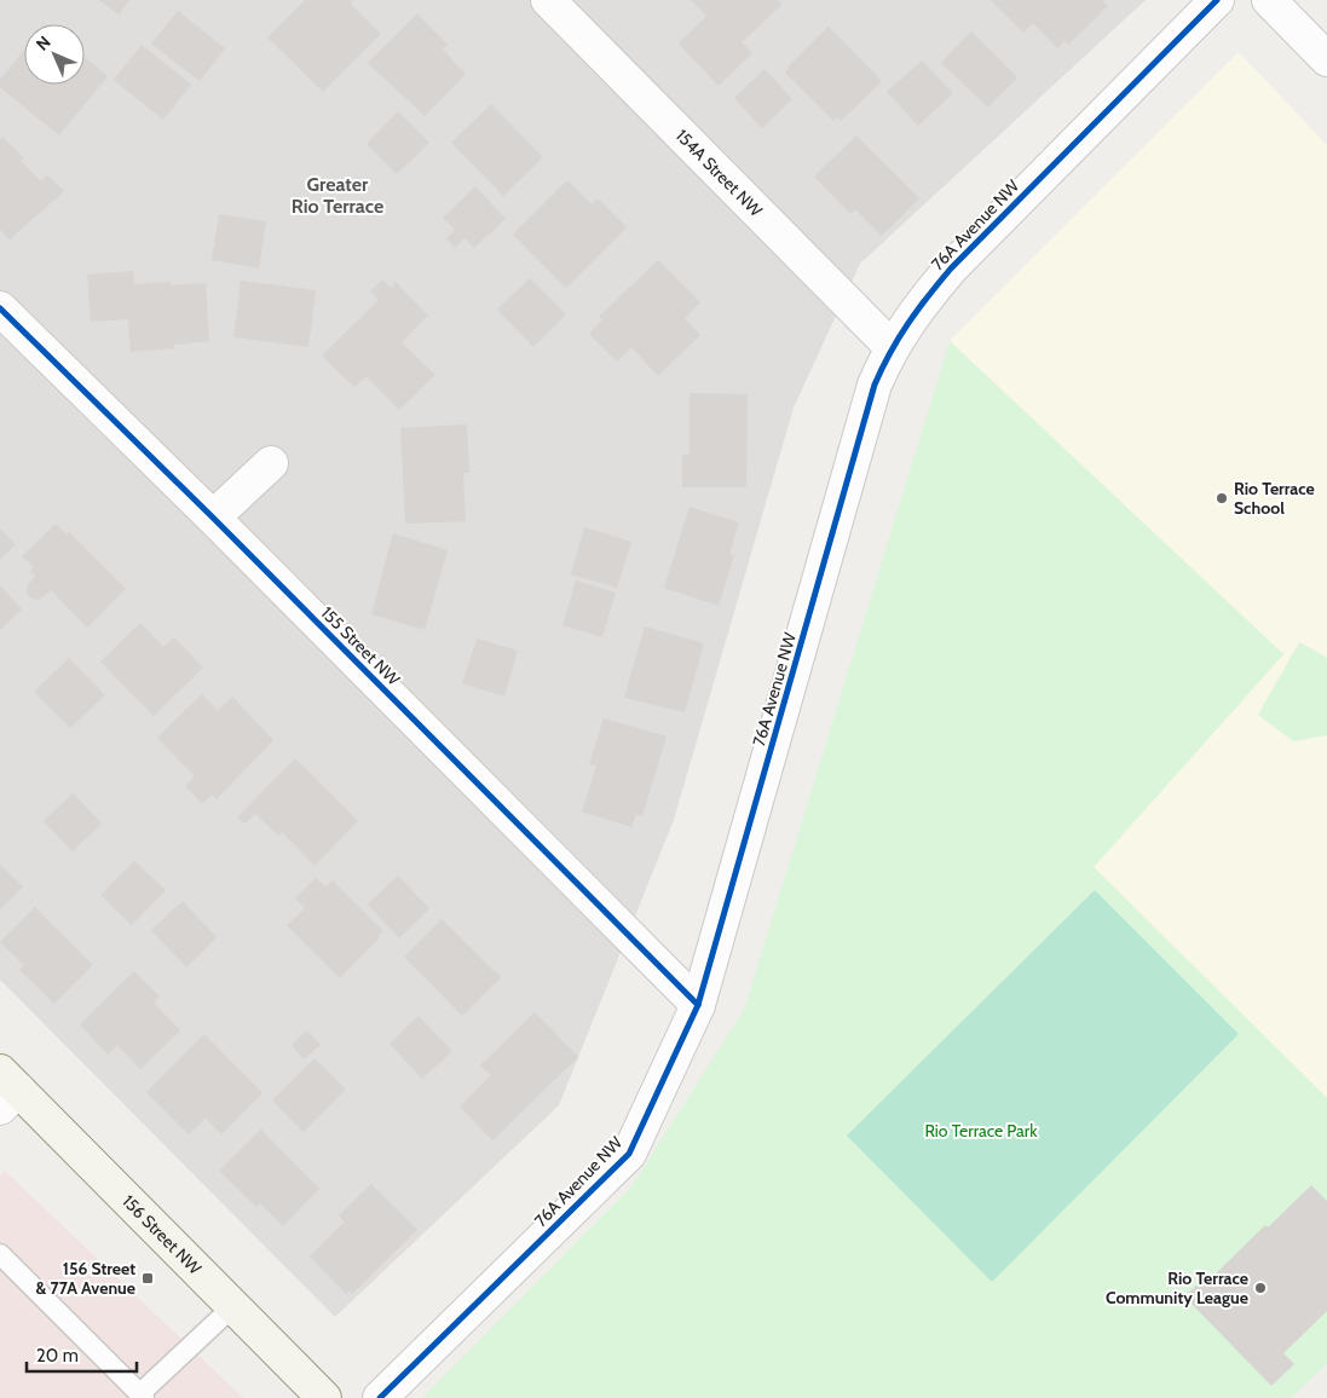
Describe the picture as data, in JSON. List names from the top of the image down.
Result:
{
  "streets": {
    "street": [
      "154A Street NW",
      "76A Avenue NW",
      "155 Street NW",
      "156 Street NW"
    ]
  },
  "crossings": [
    ["154A Street NW", "76A Avenue NW"],
    ["76A Avenue NW", "155 Street NW"]
  ],
  "districts": ["Greater Rio Terrace"],
  "parks": ["Rio Terrace Park"],
  "places": {
    "other": ["Rio Terrace School", "Rio Terrace Community League"],
    "transit": ["156 Street & 77A Avenue"]
  },
  "scale_bar": "20 m",
  "north": "top left"
}
